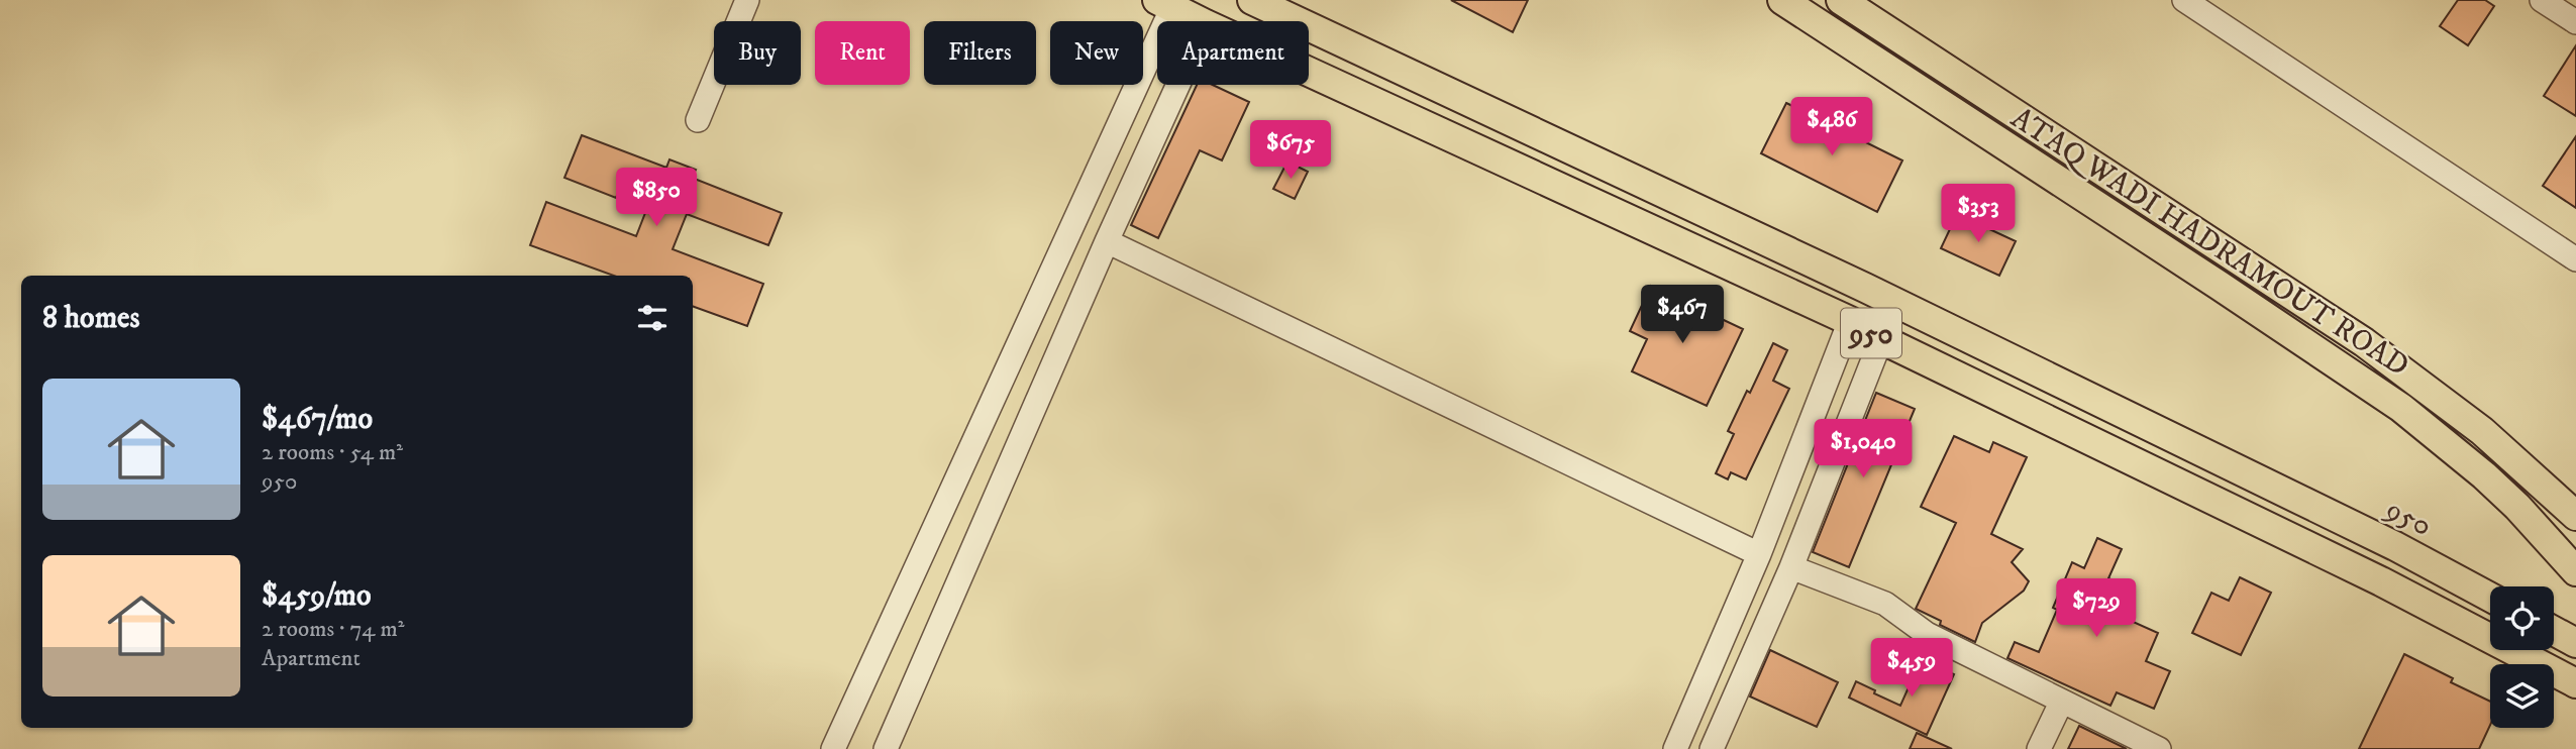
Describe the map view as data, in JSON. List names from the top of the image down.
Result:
{
  "streets": {
    "main road": ["ATAQ WADI HADRAMOUT ROAD", "950"]
  },
  "page": {
    "chip": [
      "Buy",
      "Rent",
      "Filters",
      "New",
      "Apartment"
    ],
    "price": [
      "$486",
      "$675",
      "$850",
      "$353",
      "$467",
      "$1,040",
      "$729",
      "$459"
    ],
    "heading": "8 homes",
    "list": [
      {
        "name": "$467/mo",
        "note": "2 rooms · 54 m² · 950"
      },
      {
        "name": "$459/mo",
        "note": "2 rooms · 74 m² · Apartment"
      }
    ]
  }
}
